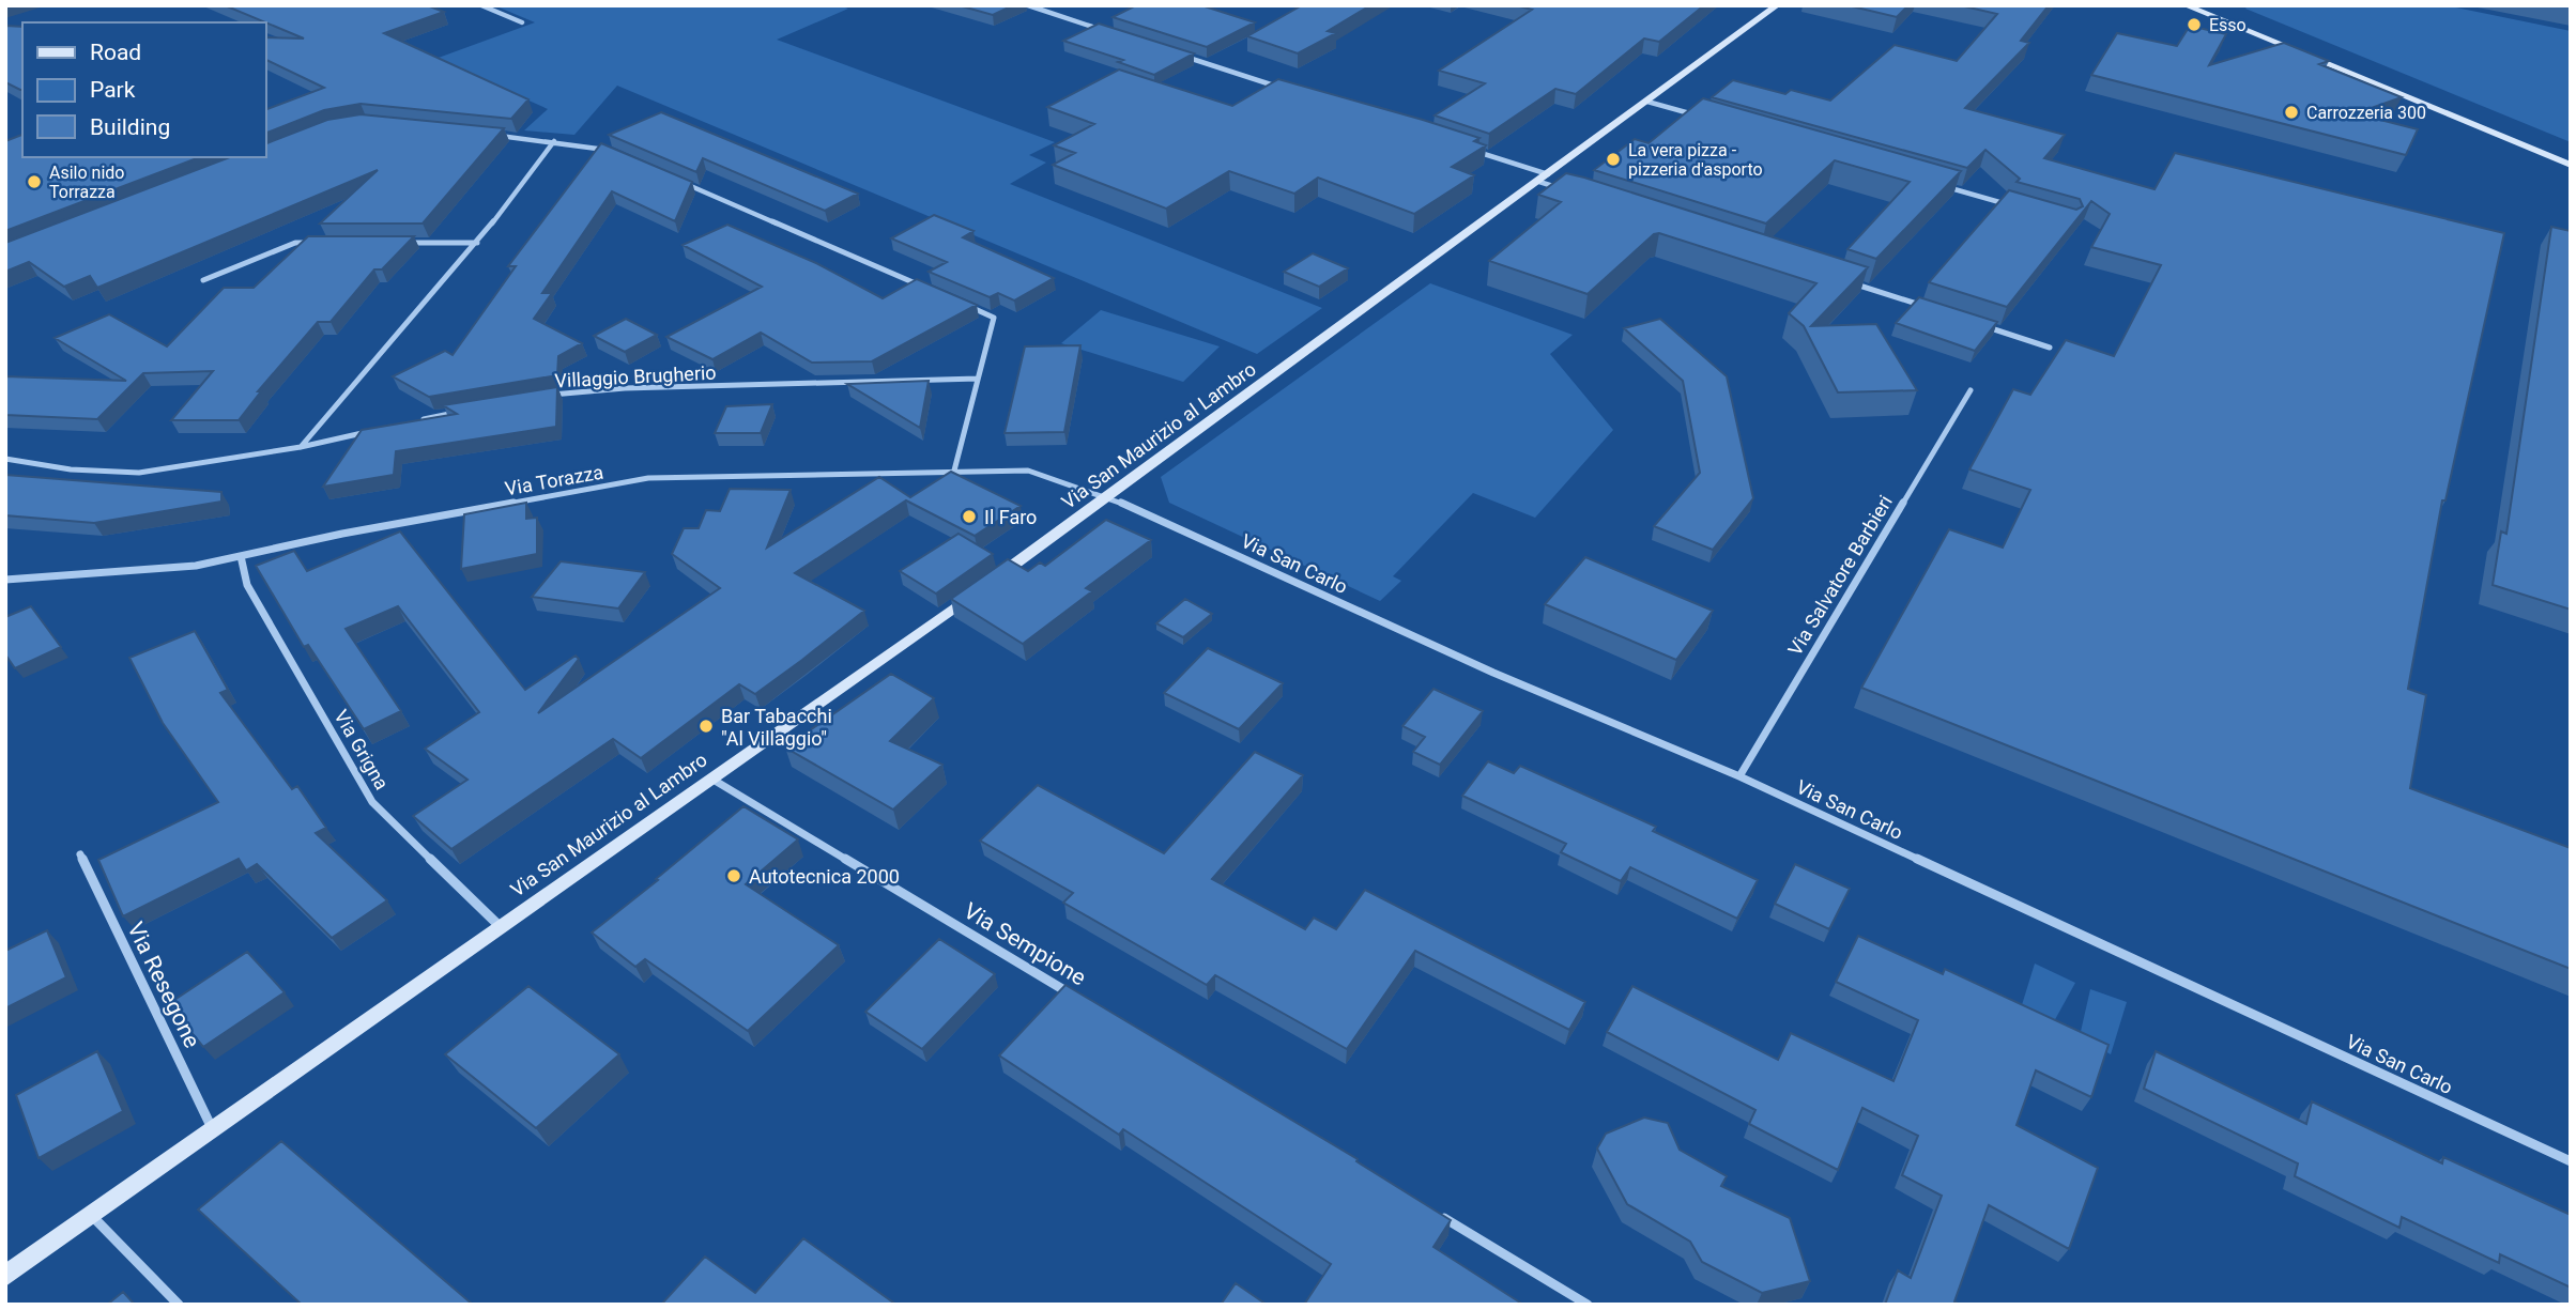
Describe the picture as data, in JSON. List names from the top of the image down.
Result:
{
  "streets": {
    "main road": ["Via San Maurizio al Lambro"],
    "street": [
      "Villaggio Brugherio",
      "Via Torazza",
      "Via San Carlo",
      "Via Salvatore Barbieri",
      "Via Grigna",
      "Via Sempione",
      "Via Resegone"
    ]
  },
  "crossings": [
    ["Via San Maurizio al Lambro", "Via Torazza"],
    ["Via San Maurizio al Lambro", "Via San Carlo"],
    ["Via San Maurizio al Lambro", "Via Grigna"],
    ["Via San Maurizio al Lambro", "Via Sempione"],
    ["Via San Maurizio al Lambro", "Via Resegone"],
    ["Via Torazza", "Via San Carlo"],
    ["Via Torazza", "Via Grigna"],
    ["Via San Carlo", "Via Salvatore Barbieri"]
  ],
  "places": [
    "Esso",
    "Carrozzeria 300",
    "La vera pizza - pizzeria d'asporto",
    "Asilo nido Torrazza",
    "Il Faro",
    "Bar Tabacchi \"Al Villaggio\"",
    "Autotecnica 2000"
  ],
  "legend": ["Road", "Park", "Building"]
}
